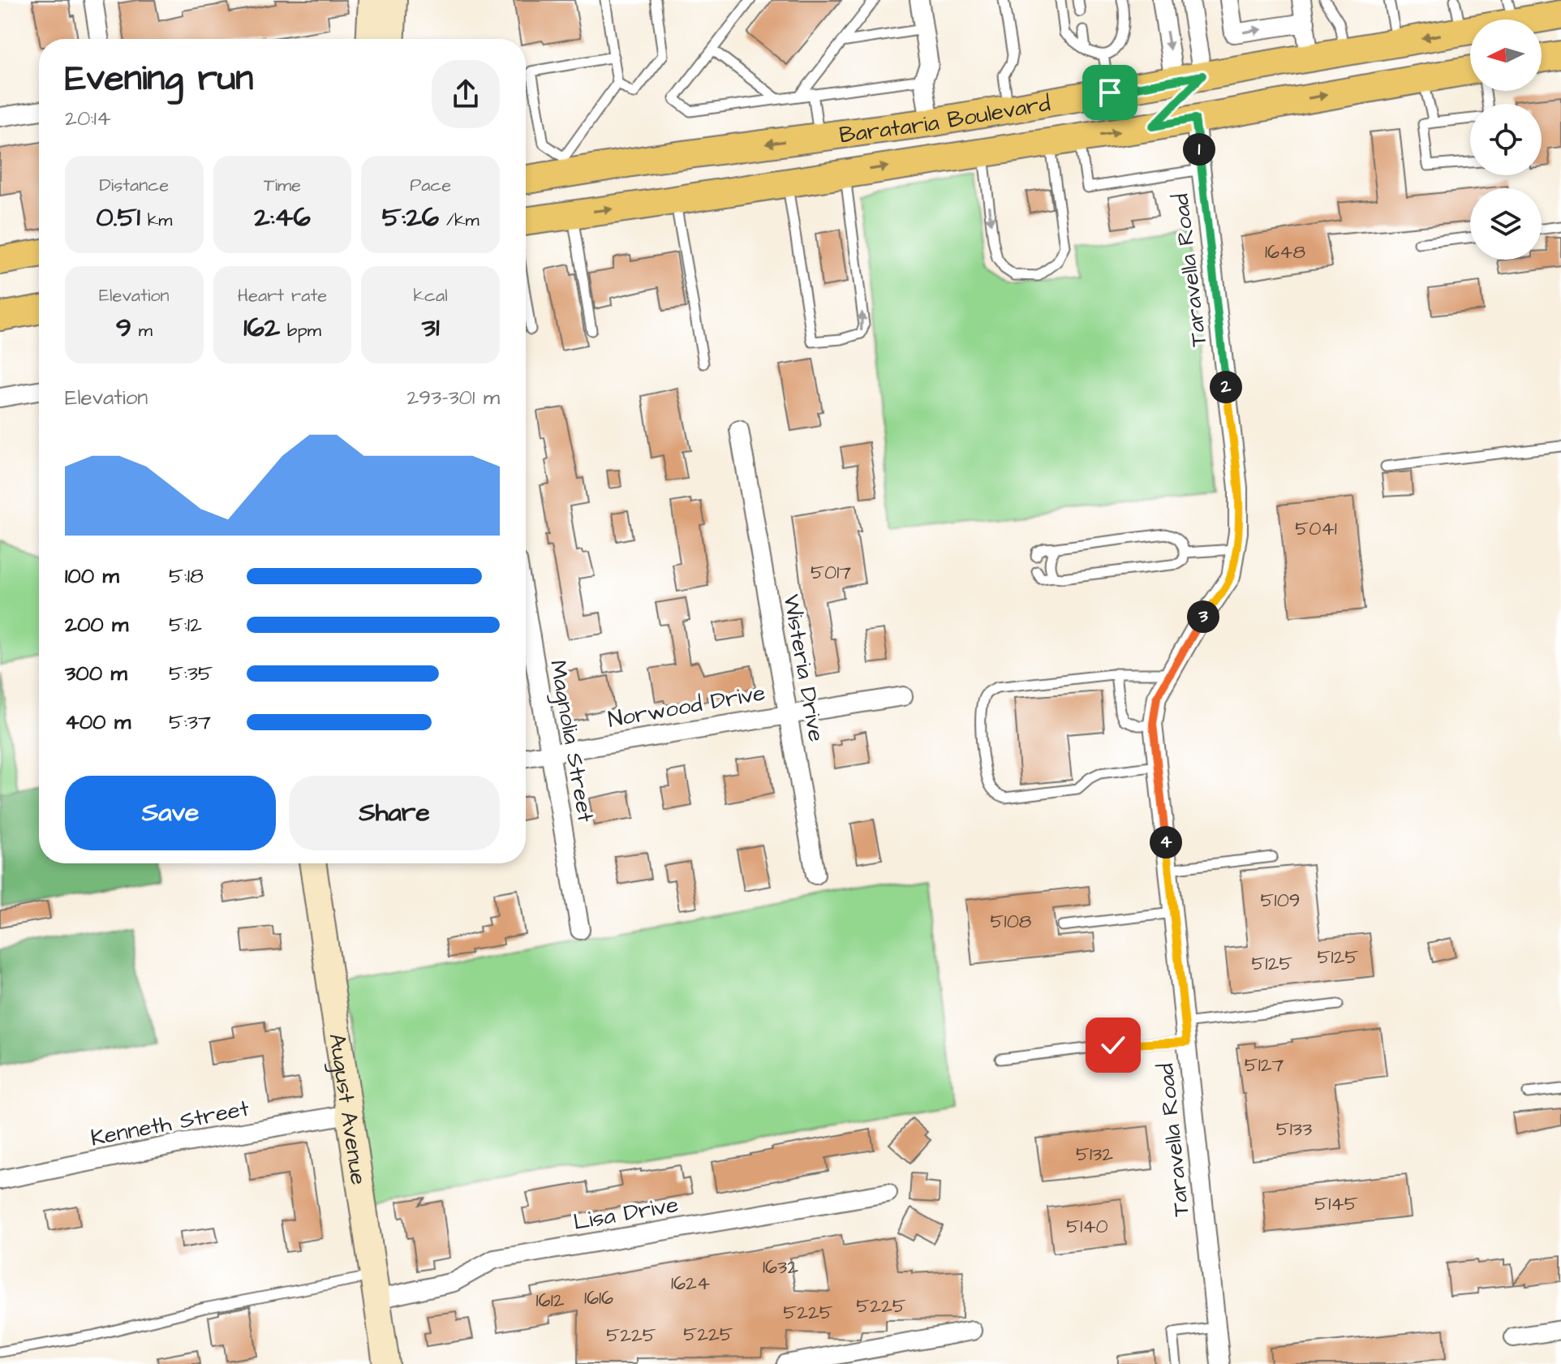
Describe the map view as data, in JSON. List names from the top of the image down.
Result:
{
  "streets": {
    "main road": ["Barataria Boulevard"],
    "street": [
      "Taravella Road",
      "Wisteria Drive",
      "Norwood Drive",
      "Magnolia Street",
      "August Avenue",
      "Kenneth Street",
      "Lisa Drive"
    ]
  },
  "crossings": [
    ["Barataria Boulevard", "Taravella Road"],
    ["Wisteria Drive", "Norwood Drive"],
    ["Norwood Drive", "Magnolia Street"],
    ["August Avenue", "Kenneth Street"],
    ["August Avenue", "Lisa Drive"]
  ],
  "house_numbers": [
    "1648",
    "5041",
    "5017",
    "5109",
    "5108",
    "5125",
    "5125",
    "5127",
    "5133",
    "5132",
    "5145",
    "5140",
    "1632",
    "1624",
    "1616",
    "1612",
    "5225",
    "5225",
    "5225",
    "5225"
  ],
  "north": "left",
  "page": {
    "heading": ["Evening run", "20:14"],
    "pins": [
      "1",
      "2",
      "3",
      "4"
    ],
    "stats": [
      ["Distance", "0.51 km"],
      ["Time", "2:46"],
      ["Pace", "5:26 /km"],
      ["Elevation", "9 m"],
      ["Heart rate", "162 bpm"],
      ["kcal", "31"]
    ],
    "chart": ["Elevation", "293–301 m"],
    "list": [
      {
        "name": "100 m",
        "note": "5:18"
      },
      {
        "name": "200 m",
        "note": "5:12"
      },
      {
        "name": "300 m",
        "note": "5:35"
      },
      {
        "name": "400 m",
        "note": "5:37"
      }
    ],
    "buttons": ["Save", "Share"]
  }
}
